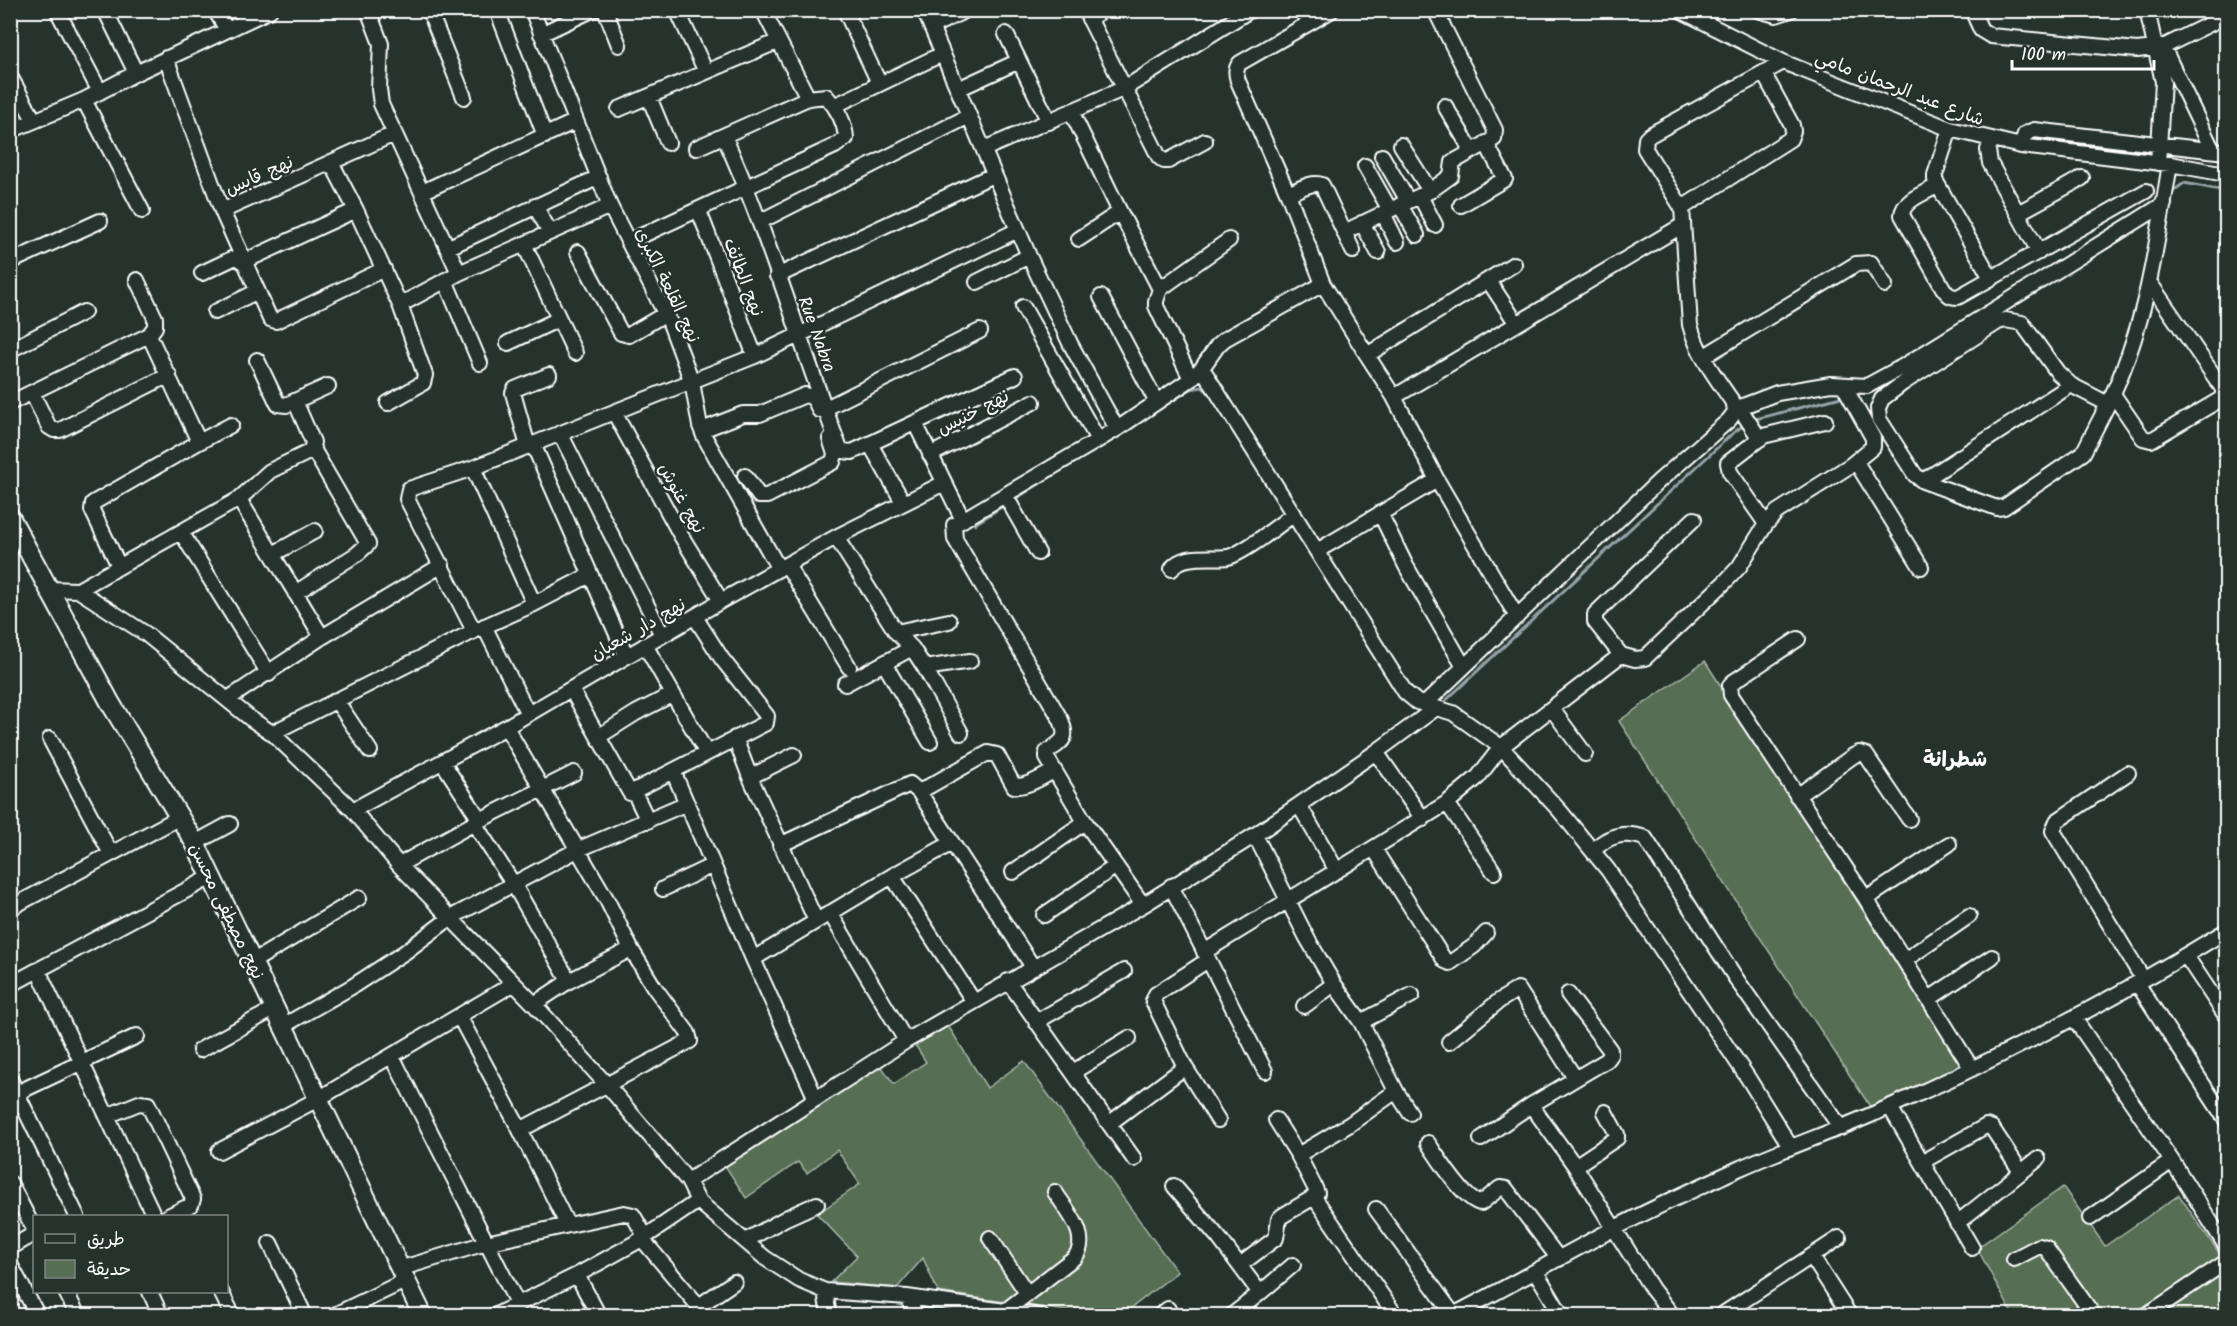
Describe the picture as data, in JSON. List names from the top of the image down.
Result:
{
  "streets": {
    "main road": ["نهج مصطفى محسن"],
    "street": [
      "شارع عبد الرحمان مامي",
      "نهج قابس",
      "نهج الطائف",
      "نهج القلعة الكبرى",
      "Rue Nabra",
      "نهج خنيس",
      "نهج غنوش",
      "نهج دار شعبان"
    ]
  },
  "crossings": [
    ["نهج القلعة الكبرى", "نهج دار شعبان"],
    ["نهج غنوش", "نهج دار شعبان"]
  ],
  "districts": ["شطرانة"],
  "legend": ["طريق", "حديقة"],
  "scale_bar": "100 m"
}
